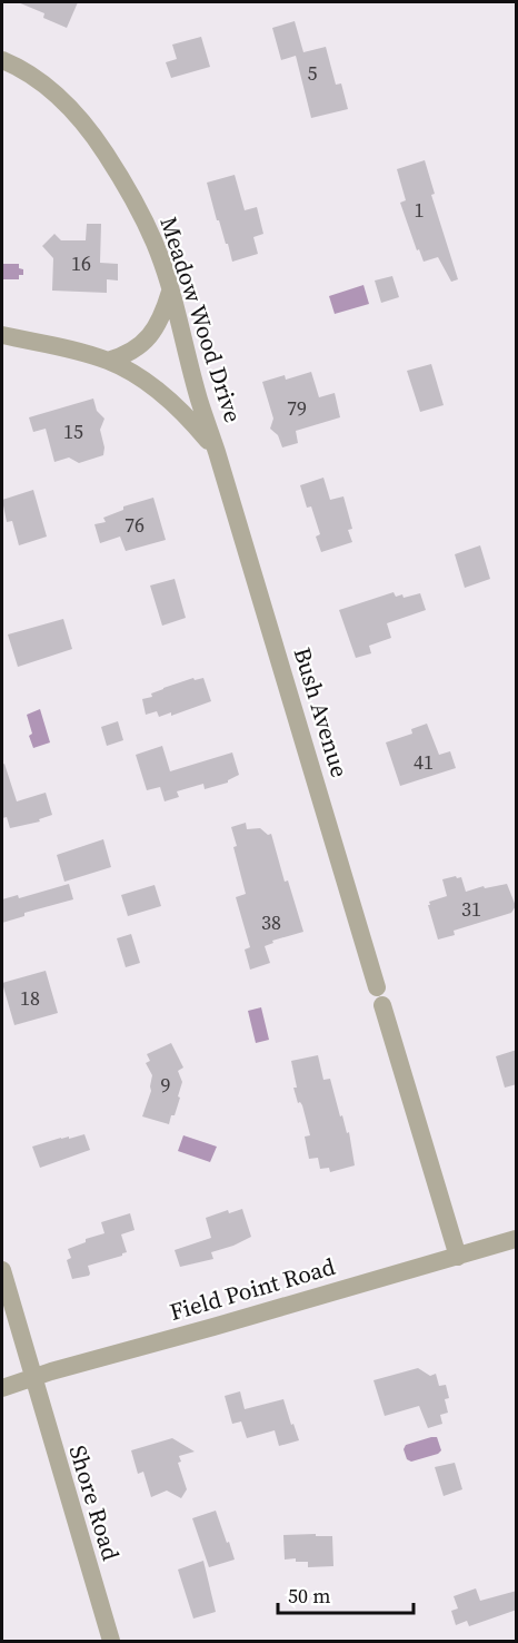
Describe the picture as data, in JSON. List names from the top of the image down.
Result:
{
  "streets": {
    "street": [
      "Meadow Wood Drive",
      "Bush Avenue",
      "Field Point Road",
      "Shore Road"
    ]
  },
  "crossings": [
    ["Meadow Wood Drive", "Bush Avenue"],
    ["Bush Avenue", "Field Point Road"],
    ["Field Point Road", "Shore Road"]
  ],
  "house_numbers": [
    "5",
    "1",
    "16",
    "79",
    "15",
    "76",
    "41",
    "31",
    "38",
    "18",
    "9"
  ],
  "scale_bar": "50 m"
}
